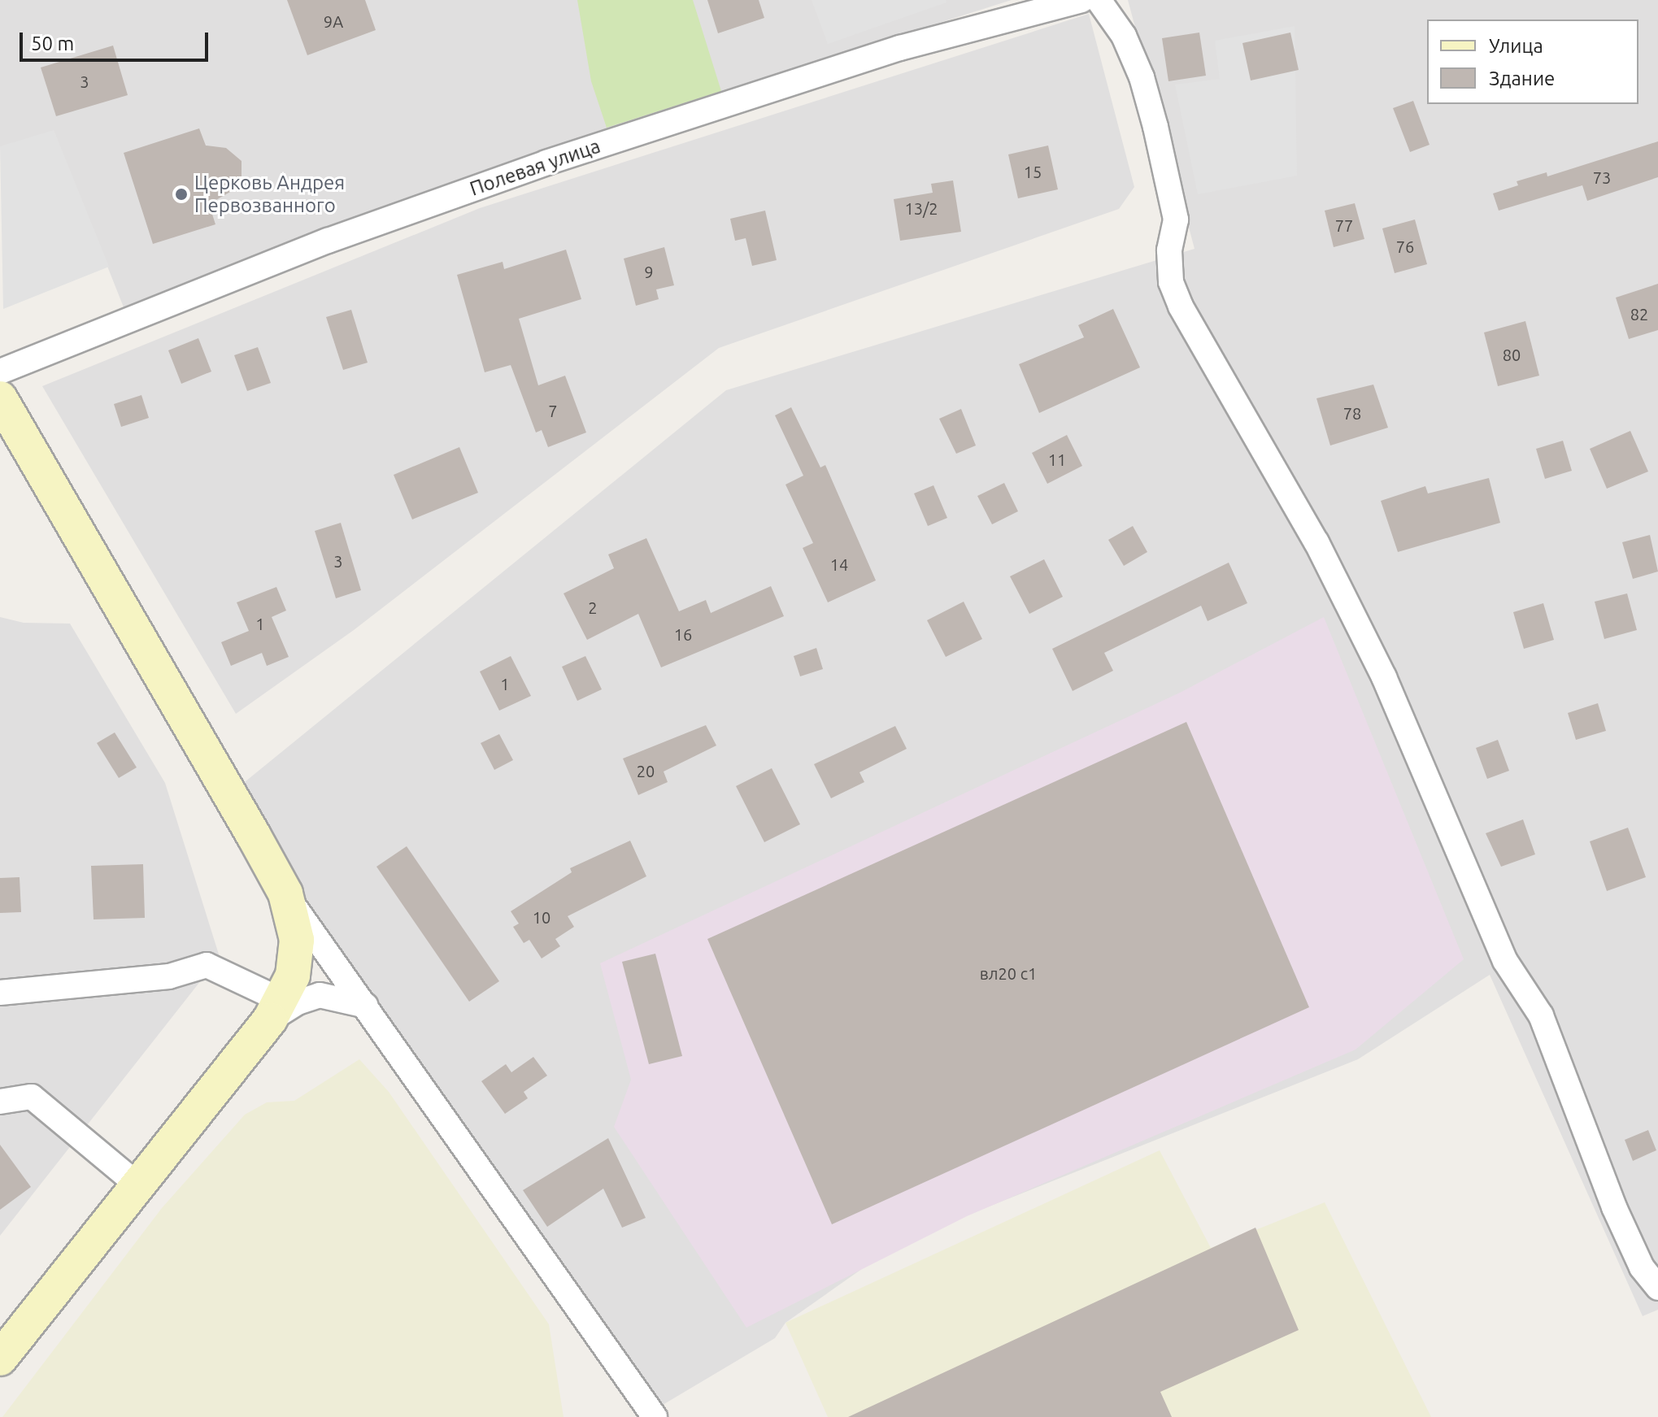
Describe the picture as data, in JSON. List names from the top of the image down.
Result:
{
  "streets": {
    "street": ["Полевая улица"]
  },
  "places": ["Церковь Андрея Первозванного"],
  "house_numbers": [
    "9А",
    "3",
    "15",
    "73",
    "13/2",
    "77",
    "76",
    "9",
    "82",
    "80",
    "7",
    "78",
    "11",
    "3",
    "14",
    "2",
    "1",
    "16",
    "1",
    "20",
    "10",
    "вл20 с1"
  ],
  "legend": ["Улица", "Здание"],
  "scale_bar": "50 m"
}
